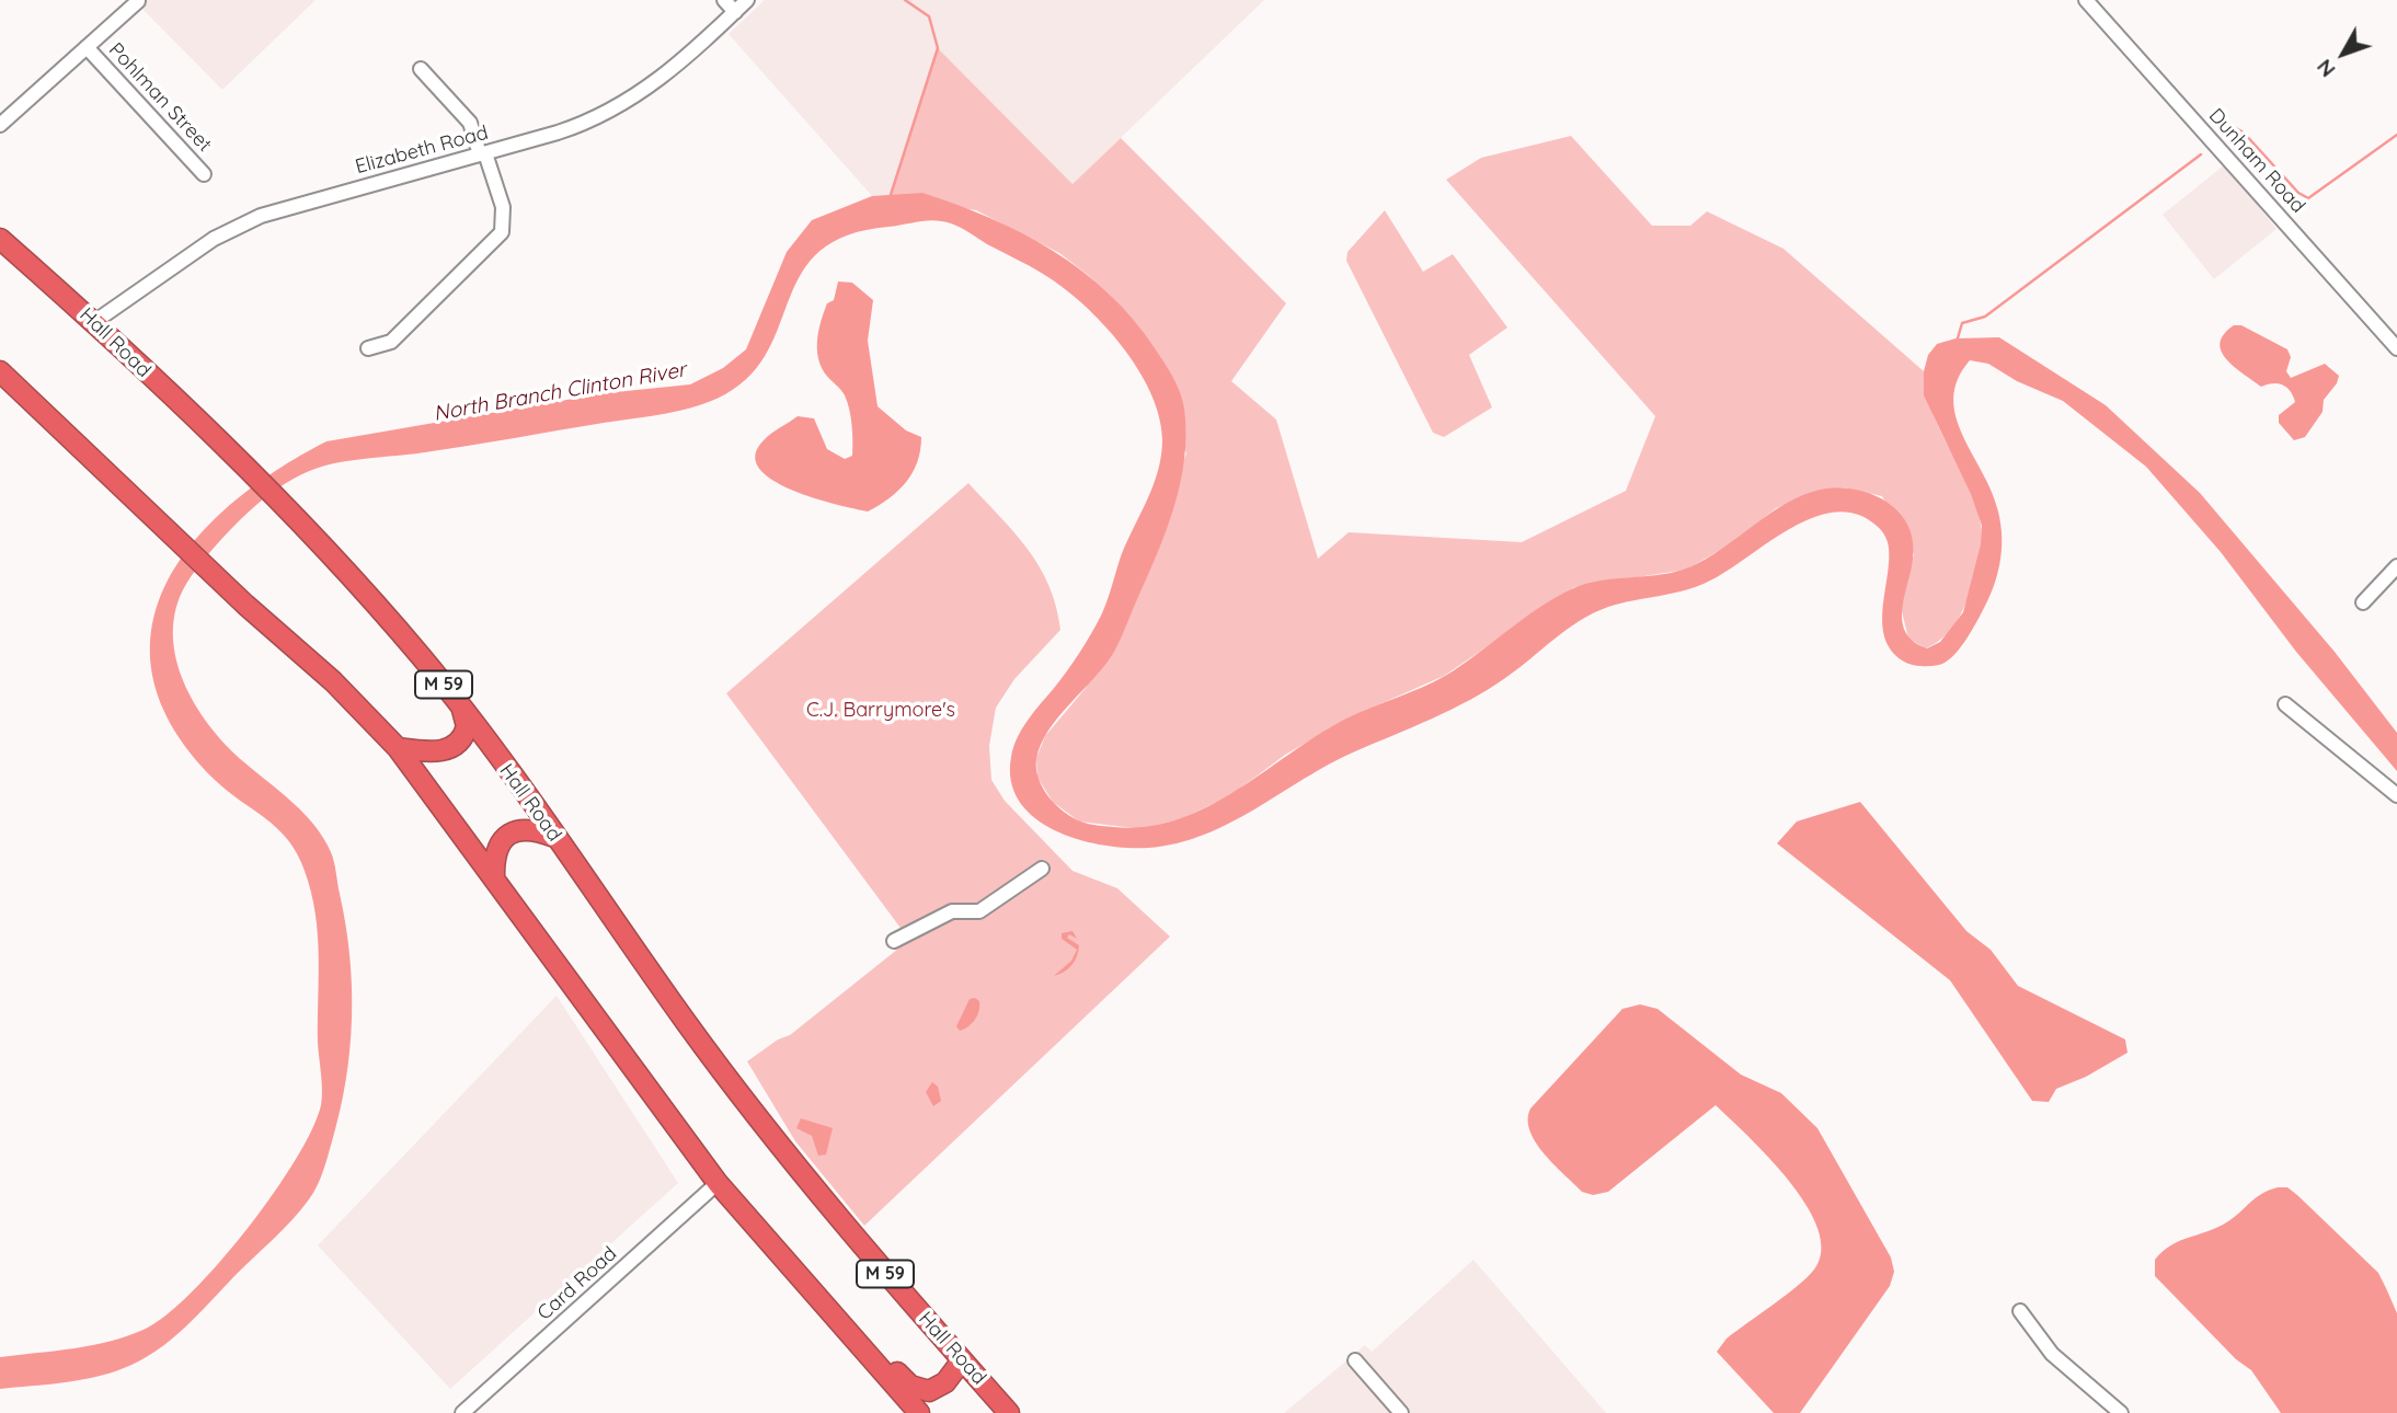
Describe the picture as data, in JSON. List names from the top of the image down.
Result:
{
  "streets": {
    "highway": ["Hall Road", "M 59"],
    "street": [
      "Pohlman Street",
      "Elizabeth Road",
      "Dunham Road",
      "Card Road"
    ]
  },
  "crossings": [
    ["Elizabeth Road", "Hall Road"]
  ],
  "water": ["North Branch Clinton River"],
  "parks": ["C.J. Barrymore's"],
  "north": "bottom left"
}
